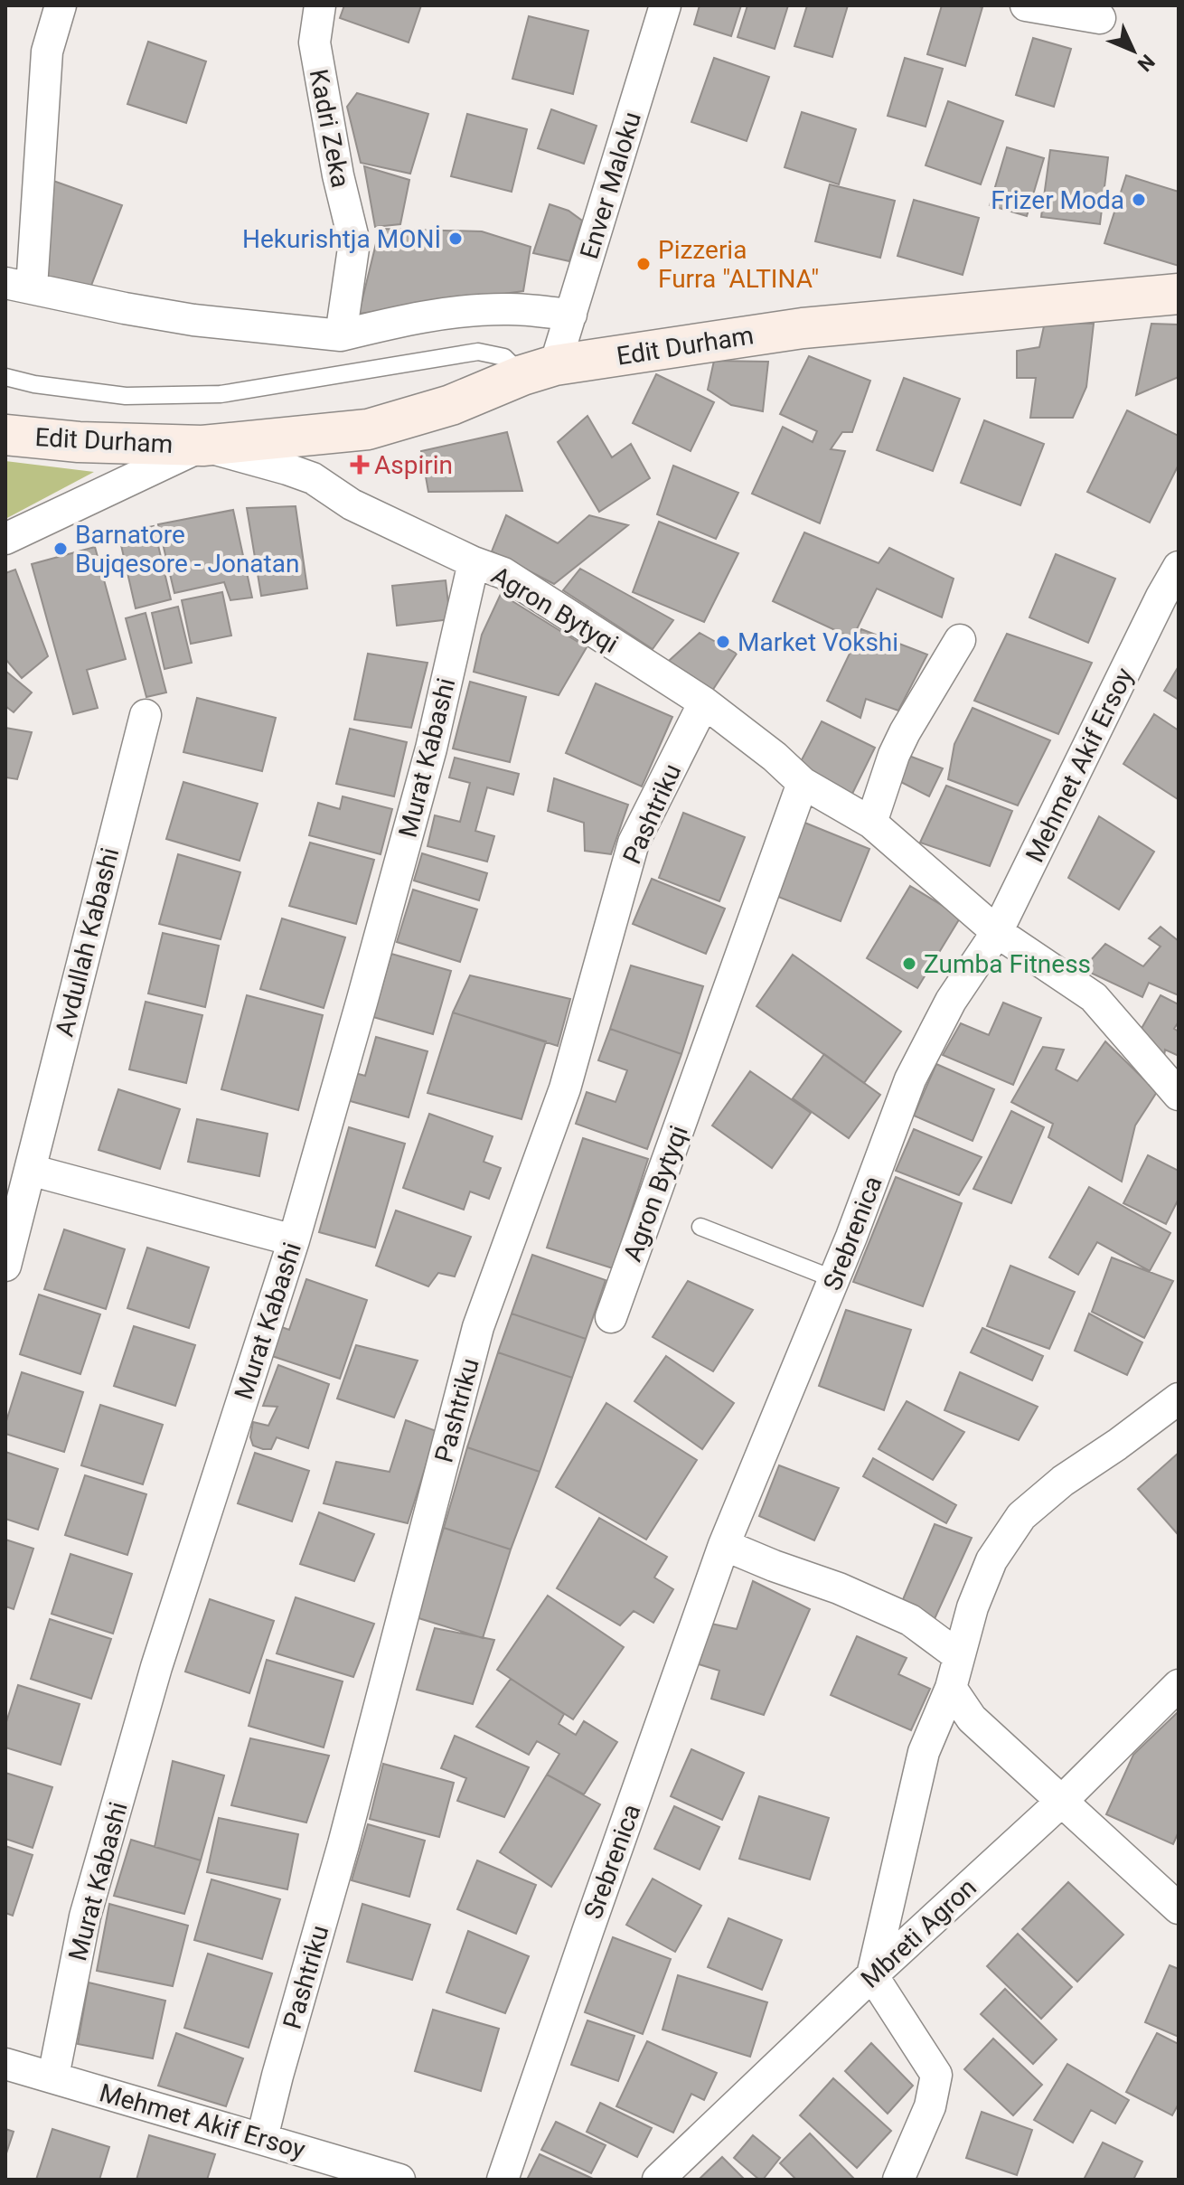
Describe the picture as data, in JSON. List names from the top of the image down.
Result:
{
  "streets": {
    "street": [
      "Kadri Zeka",
      "Enver Maloku",
      "Edit Durham",
      "Agron Bytyqi",
      "Murat Kabashi",
      "Mehmet Akif Ersoy",
      "Pashtriku",
      "Avdullah Kabashi",
      "Srebrenica",
      "Mbreti Agron"
    ]
  },
  "crossings": [
    ["Enver Maloku", "Edit Durham"],
    ["Edit Durham", "Agron Bytyqi"],
    ["Agron Bytyqi", "Murat Kabashi"],
    ["Agron Bytyqi", "Mehmet Akif Ersoy"],
    ["Agron Bytyqi", "Pashtriku"],
    ["Agron Bytyqi", "Srebrenica"],
    ["Murat Kabashi", "Mehmet Akif Ersoy"],
    ["Mehmet Akif Ersoy", "Pashtriku"],
    ["Mehmet Akif Ersoy", "Srebrenica"]
  ],
  "places": {
    "other": [
      "Frizer Moda",
      "Hekurishtja MONİ",
      "Pizzeria Furra \"ALTINA\"",
      "Barnatore Bujqesore - Jonatan",
      "Market Vokshi",
      "Zumba Fitness"
    ],
    "health": ["Aspirin"]
  },
  "north": "bottom right"
}
